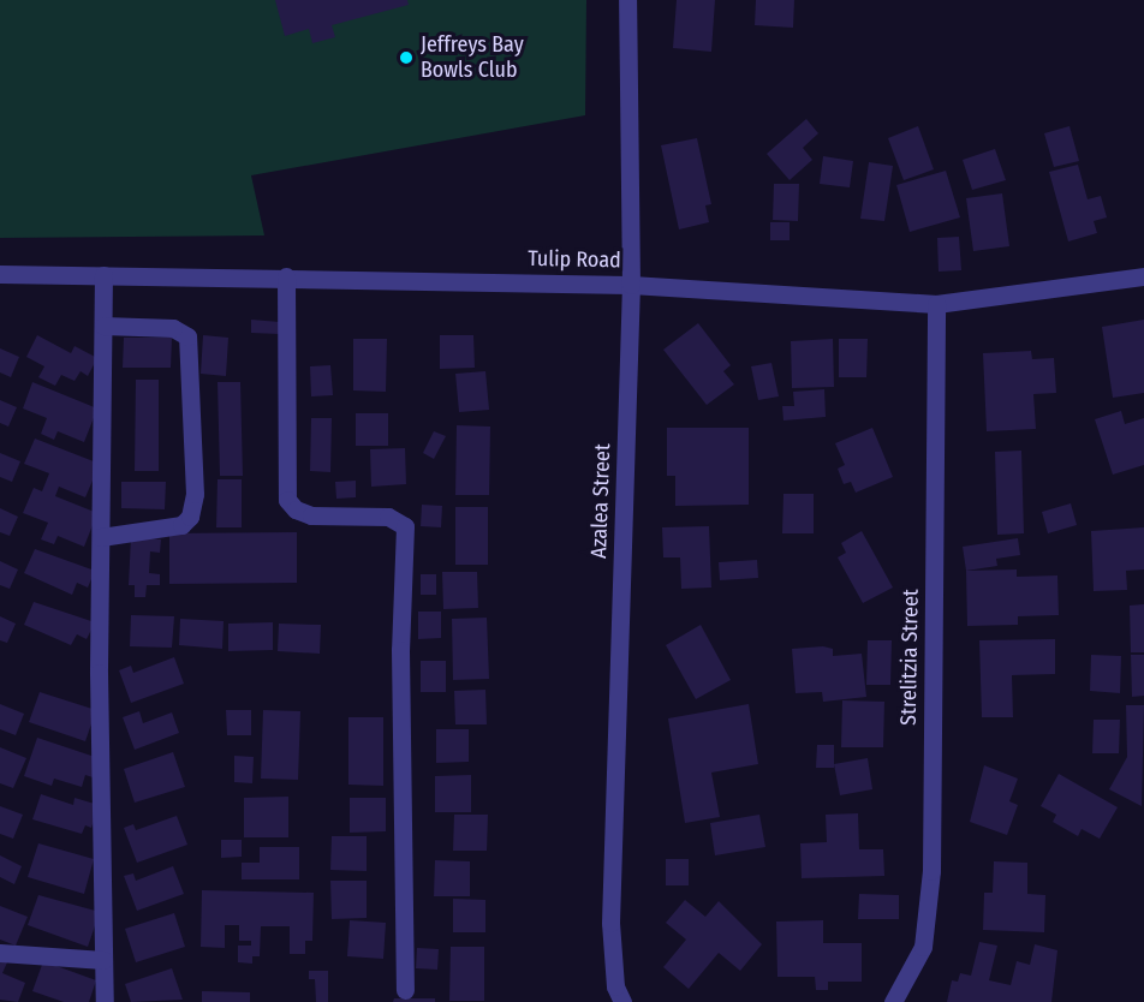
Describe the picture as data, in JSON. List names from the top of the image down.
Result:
{
  "streets": {
    "street": ["Tulip Road", "Azalea Street", "Strelitzia Street"]
  },
  "crossings": [
    ["Tulip Road", "Azalea Street"],
    ["Tulip Road", "Strelitzia Street"]
  ],
  "places": ["Jeffreys Bay Bowls Club"]
}
